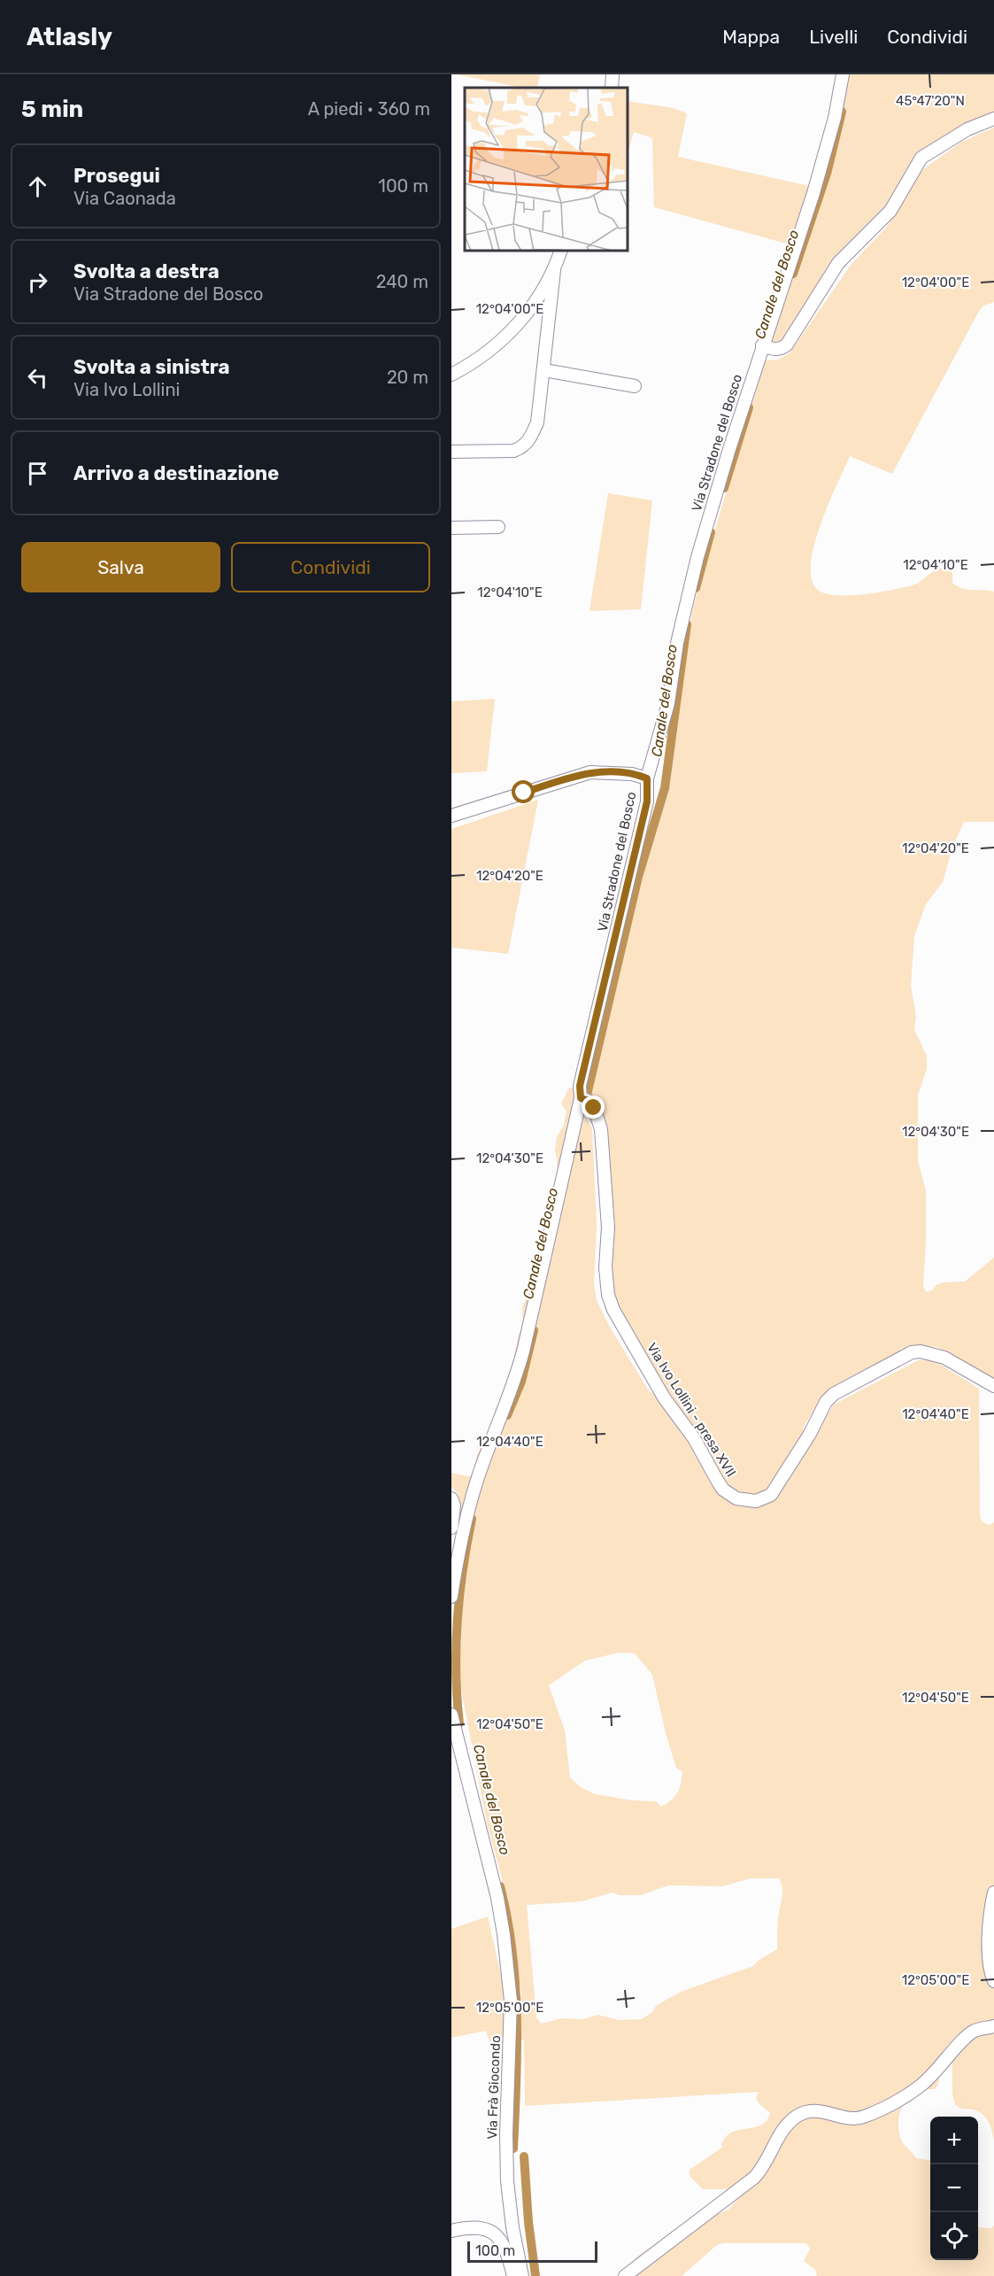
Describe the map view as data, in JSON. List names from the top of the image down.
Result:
{
  "streets": {
    "street": ["Via Stradone del Bosco", "Via Ivo Lollini - presa XVII", "Via Frà Giocondo"]
  },
  "crossings": [
    ["Via Stradone del Bosco", "Via Ivo Lollini - presa XVII"]
  ],
  "water": ["Canale del Bosco"],
  "scale_bar": "100 m",
  "page": {
    "header": "Atlasly",
    "nav": ["Mappa", "Livelli", "Condividi"],
    "heading": ["5 min", "A piedi · 360 m"],
    "list": [
      ["Prosegui", "Via Caonada", "100 m"],
      ["Svolta a destra", "Via Stradone del Bosco", "240 m"],
      ["Svolta a sinistra", "Via Ivo Lollini", "20 m"],
      "Arrivo a destinazione"
    ],
    "buttons": ["Salva", "Condividi"],
    "map_buttons": ["+", "−"],
    "scale": "100 m"
  },
  "coordinates": [
    "45°47'20\"N",
    "12°04'00\"E",
    "12°04'10\"E",
    "12°04'20\"E",
    "12°04'30\"E",
    "12°04'40\"E",
    "12°04'50\"E",
    "12°05'00\"E"
  ]
}
